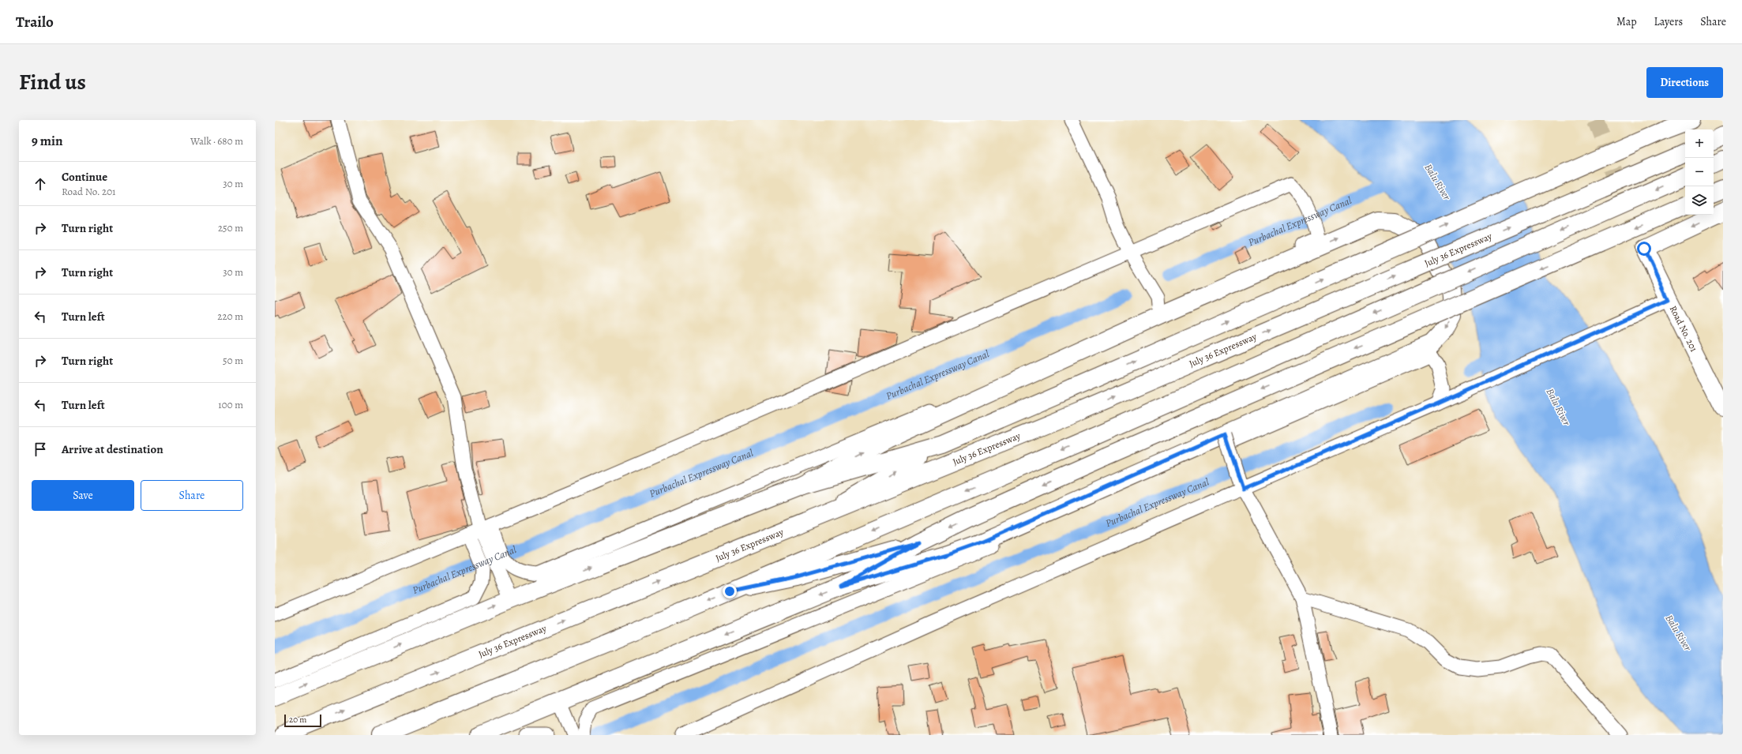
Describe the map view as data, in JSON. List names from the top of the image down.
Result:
{
  "streets": {
    "main road": ["July 36 Expressway", "Road No. 201"]
  },
  "water": ["Balu River", "Purbachal Expressway Canal"],
  "scale_bar": "20 m",
  "page": {
    "header": "Trailo",
    "nav": ["Map", "Layers", "Share"],
    "title": "Find us",
    "buttons": [
      "Directions",
      ["Save", "Share"]
    ],
    "heading": ["9 min", "Walk · 680 m"],
    "map_buttons": ["+", "−"],
    "list": [
      ["Continue", "Road No. 201", "30 m"],
      ["Turn right", "250 m"],
      ["Turn right", "30 m"],
      ["Turn left", "220 m"],
      ["Turn right", "50 m"],
      ["Turn left", "100 m"],
      "Arrive at destination"
    ],
    "scale": "20 m"
  }
}
